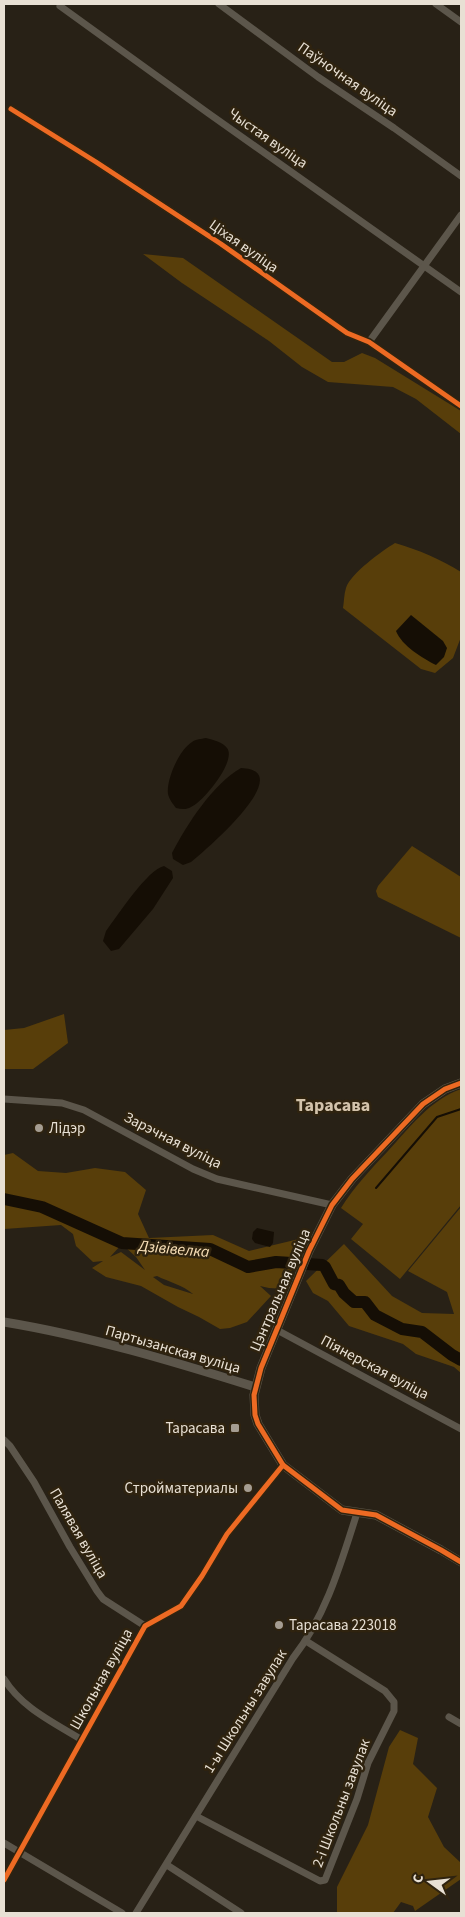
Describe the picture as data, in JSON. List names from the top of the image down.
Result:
{
  "streets": {
    "street": [
      "Паўночная вуліца",
      "Чыстая вуліца",
      "Ціхая вуліца",
      "Зарэчная вуліца",
      "Цэнтральная вуліца",
      "Партызанская вуліца",
      "Піянерская вуліца",
      "Палявая вуліца",
      "Школьная вуліца",
      "1-ы Школьны завулак",
      "2-і Школьны завулак"
    ]
  },
  "crossings": [
    ["Зарэчная вуліца", "Цэнтральная вуліца"],
    ["Цэнтральная вуліца", "Партызанская вуліца"],
    ["Цэнтральная вуліца", "Піянерская вуліца"],
    ["Партызанская вуліца", "Школьная вуліца"],
    ["Партызанская вуліца", "1-ы Школьны завулак"],
    ["Палявая вуліца", "Школьная вуліца"],
    ["1-ы Школьны завулак", "2-і Школьны завулак"]
  ],
  "districts": ["Тарасава"],
  "water": ["Дзівівелка"],
  "places": {
    "other": ["Лідэр", "Стройматериалы", "Тарасава 223018"],
    "transit": ["Тарасава"]
  },
  "north": "left"
}
